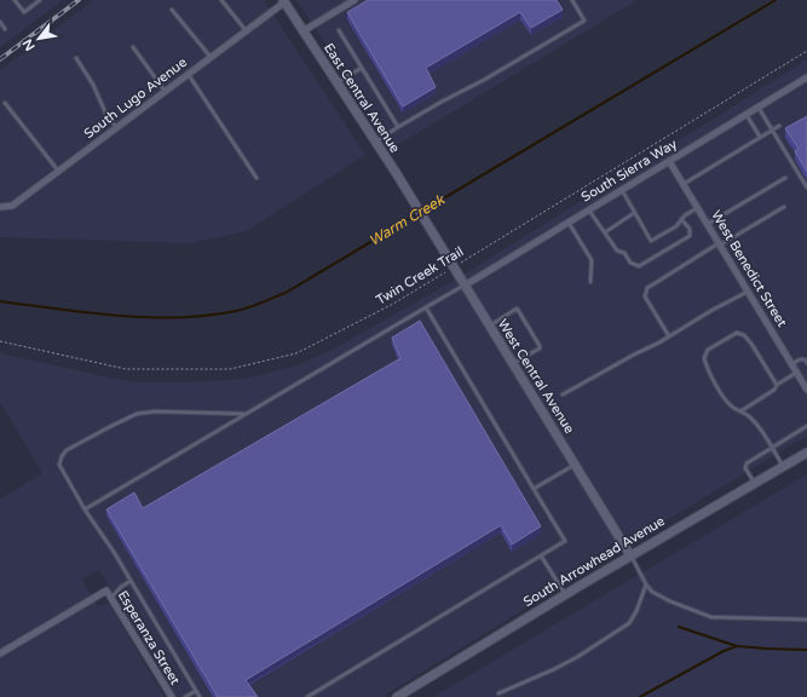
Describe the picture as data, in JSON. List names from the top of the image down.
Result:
{
  "streets": {
    "street": [
      "South Lugo Avenue",
      "East Central Avenue",
      "South Sierra Way",
      "West Benedict Street",
      "West Central Avenue",
      "South Arrowhead Avenue",
      "Esperanza Street"
    ],
    "path": ["Twin Creek Trail"]
  },
  "crossings": [
    ["South Lugo Avenue", "East Central Avenue"],
    ["East Central Avenue", "West Central Avenue"],
    ["South Sierra Way", "West Benedict Street"],
    ["South Sierra Way", "West Central Avenue"],
    ["Twin Creek Trail", "West Central Avenue"],
    ["West Central Avenue", "South Arrowhead Avenue"]
  ],
  "water": ["Warm Creek"],
  "north": "bottom left"
}
